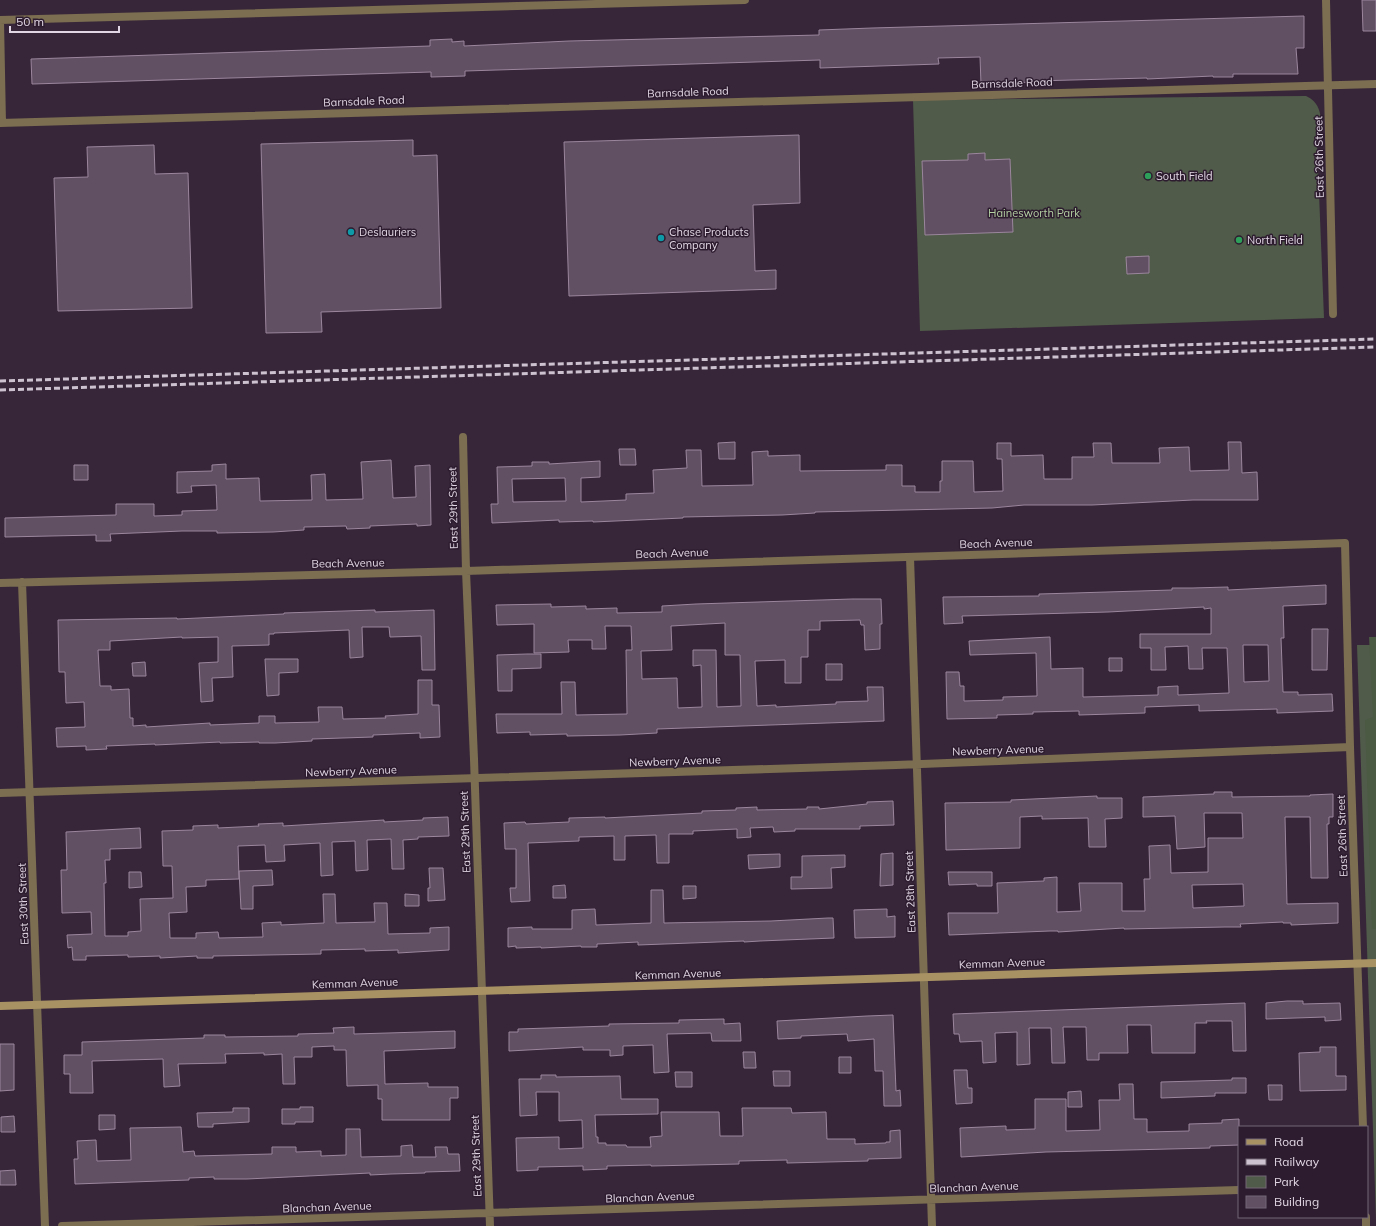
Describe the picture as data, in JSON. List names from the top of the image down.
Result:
{
  "streets": {
    "street": [
      "Barnsdale Road",
      "East 26th Street",
      "East 29th Street",
      "Beach Avenue",
      "Newberry Avenue",
      "East 28th Street",
      "East 30th Street",
      "Kemman Avenue",
      "Blanchan Avenue"
    ]
  },
  "crossings": [
    ["Barnsdale Road", "East 26th Street"],
    ["East 26th Street", "Beach Avenue"],
    ["East 26th Street", "Newberry Avenue"],
    ["East 26th Street", "Kemman Avenue"],
    ["East 29th Street", "Beach Avenue"],
    ["East 29th Street", "Newberry Avenue"],
    ["East 29th Street", "Kemman Avenue"],
    ["East 29th Street", "Blanchan Avenue"],
    ["Beach Avenue", "East 28th Street"],
    ["Beach Avenue", "East 30th Street"],
    ["Newberry Avenue", "East 28th Street"],
    ["Newberry Avenue", "East 30th Street"],
    ["East 28th Street", "Kemman Avenue"],
    ["East 28th Street", "Blanchan Avenue"],
    ["East 30th Street", "Kemman Avenue"]
  ],
  "parks": ["Hainesworth Park"],
  "places": [
    "South Field",
    "Deslauriers",
    "Chase Products Company",
    "North Field"
  ],
  "legend": [
    "Road",
    "Railway",
    "Park",
    "Building"
  ],
  "scale_bar": "50 m"
}
